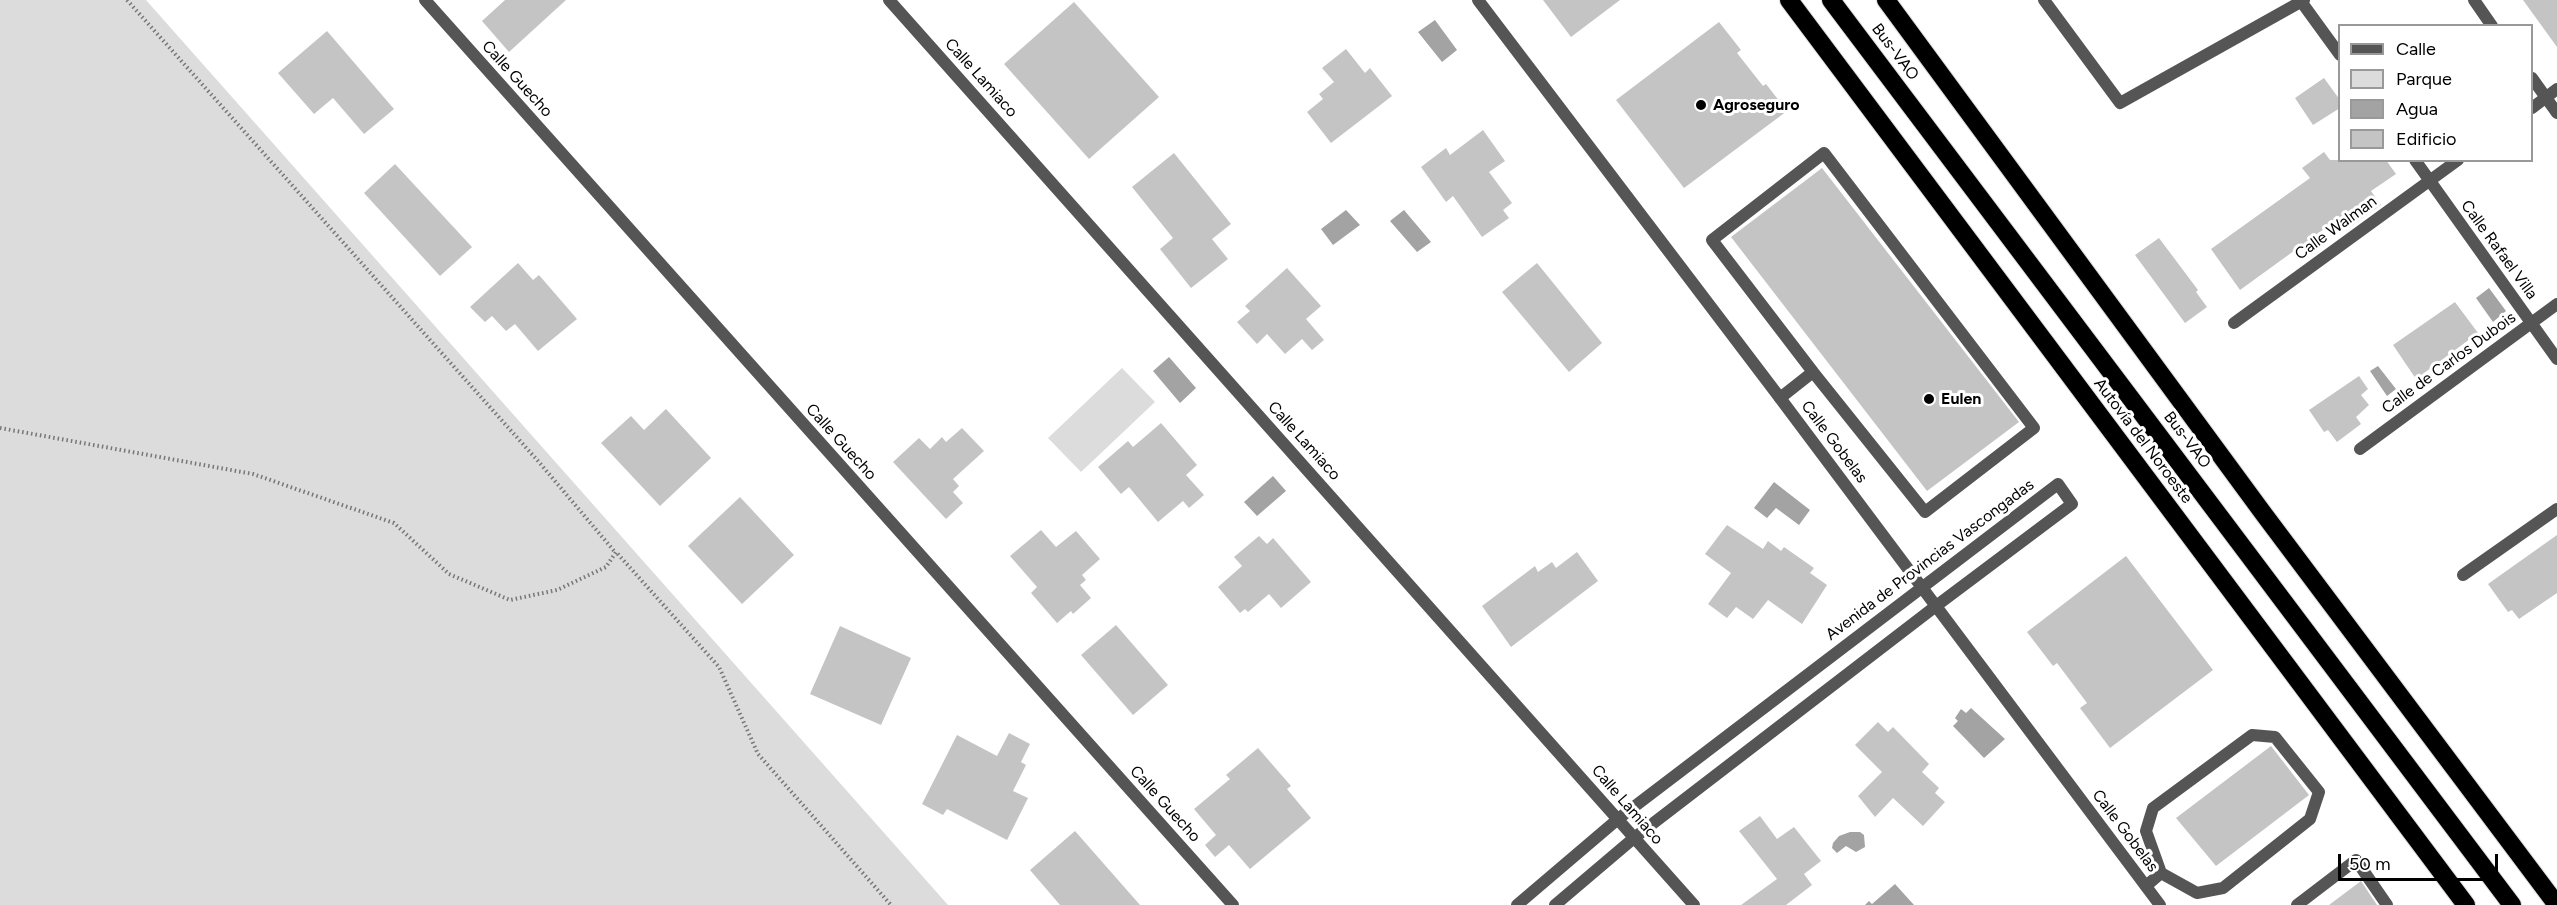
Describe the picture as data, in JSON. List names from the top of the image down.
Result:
{
  "streets": {
    "highway": ["Bus-VAO", "Autovía del Noroeste"],
    "street": [
      "Calle Lamiaco",
      "Calle Guecho",
      "Calle Walman",
      "Calle Rafael Villa",
      "Calle de Carlos Dubois",
      "Calle Gobelas",
      "Avenida de Provincias Vascongadas"
    ]
  },
  "crossings": [
    ["Calle Lamiaco", "Avenida de Provincias Vascongadas"],
    ["Calle Walman", "Calle Rafael Villa"],
    ["Calle Rafael Villa", "Calle de Carlos Dubois"],
    ["Calle Gobelas", "Avenida de Provincias Vascongadas"]
  ],
  "places": ["Agroseguro", "Eulen"],
  "legend": [
    "Calle",
    "Parque",
    "Agua",
    "Edificio"
  ],
  "scale_bar": "50 m"
}
